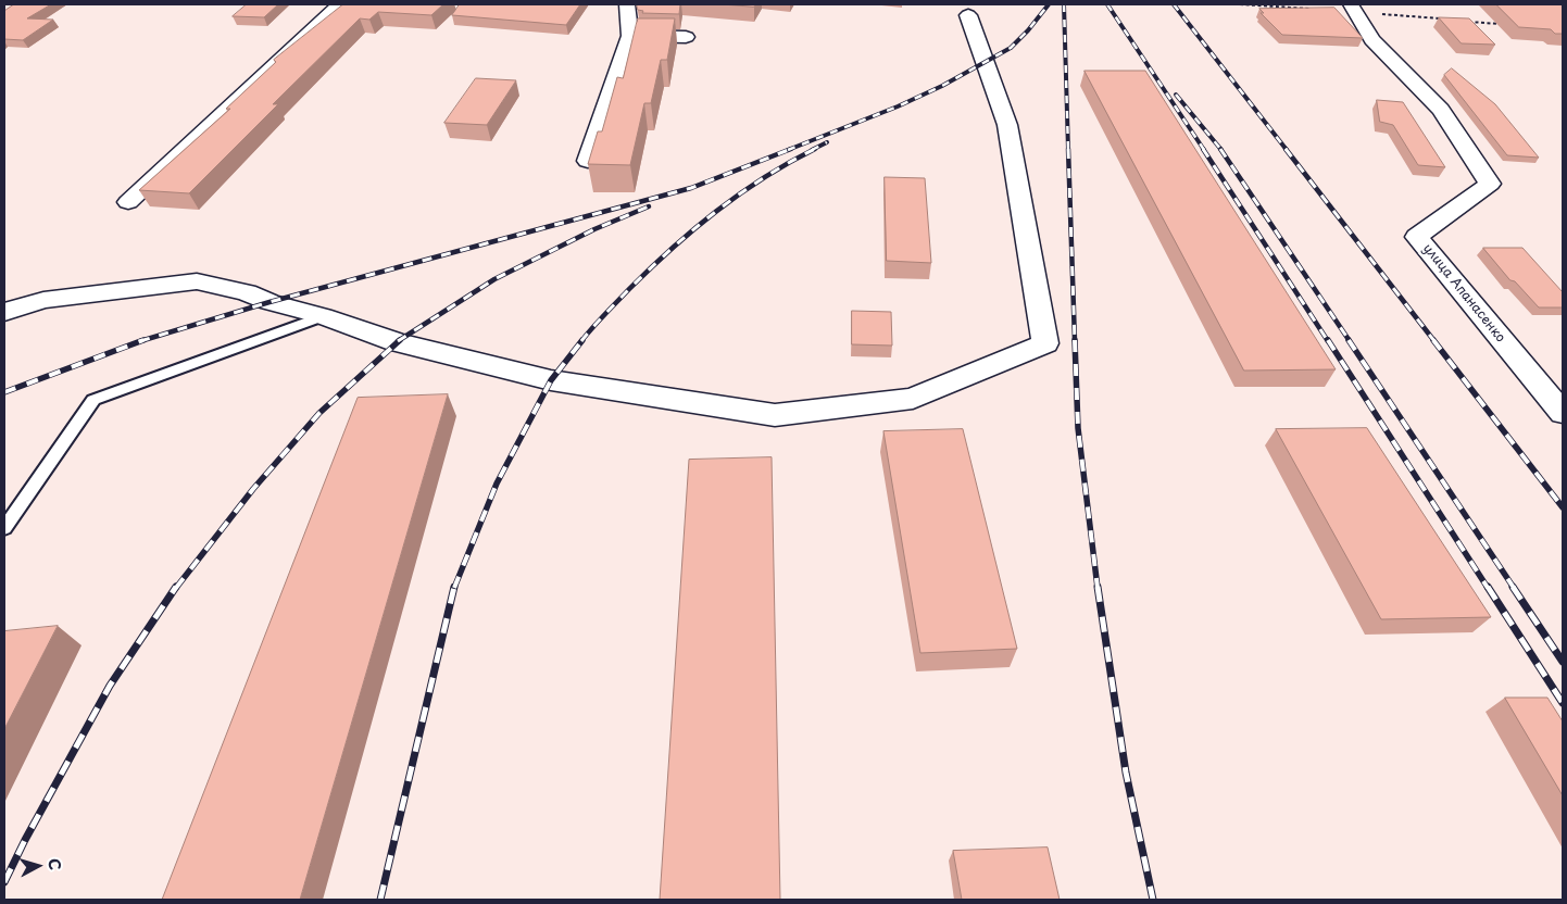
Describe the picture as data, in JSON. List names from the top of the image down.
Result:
{
  "streets": {
    "street": ["улица Апанасенко"]
  },
  "north": "right"
}
